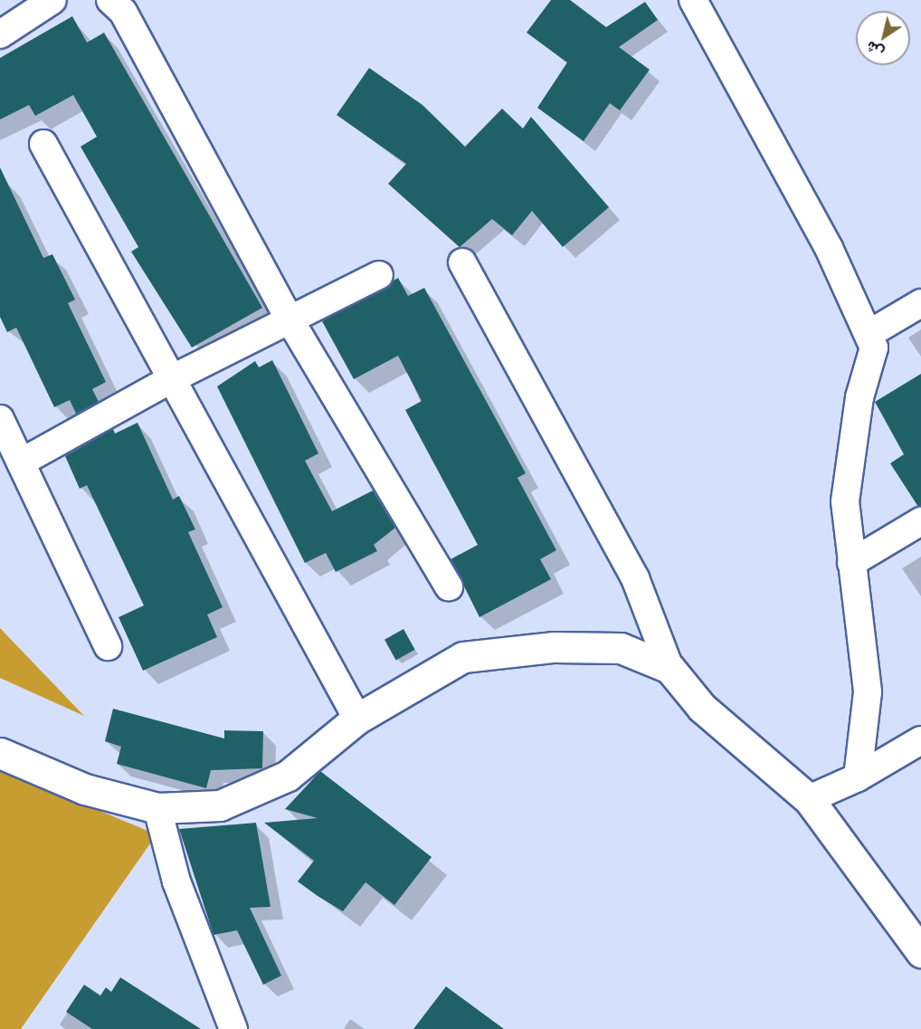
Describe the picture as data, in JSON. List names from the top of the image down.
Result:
{
  "north": "bottom left"
}
